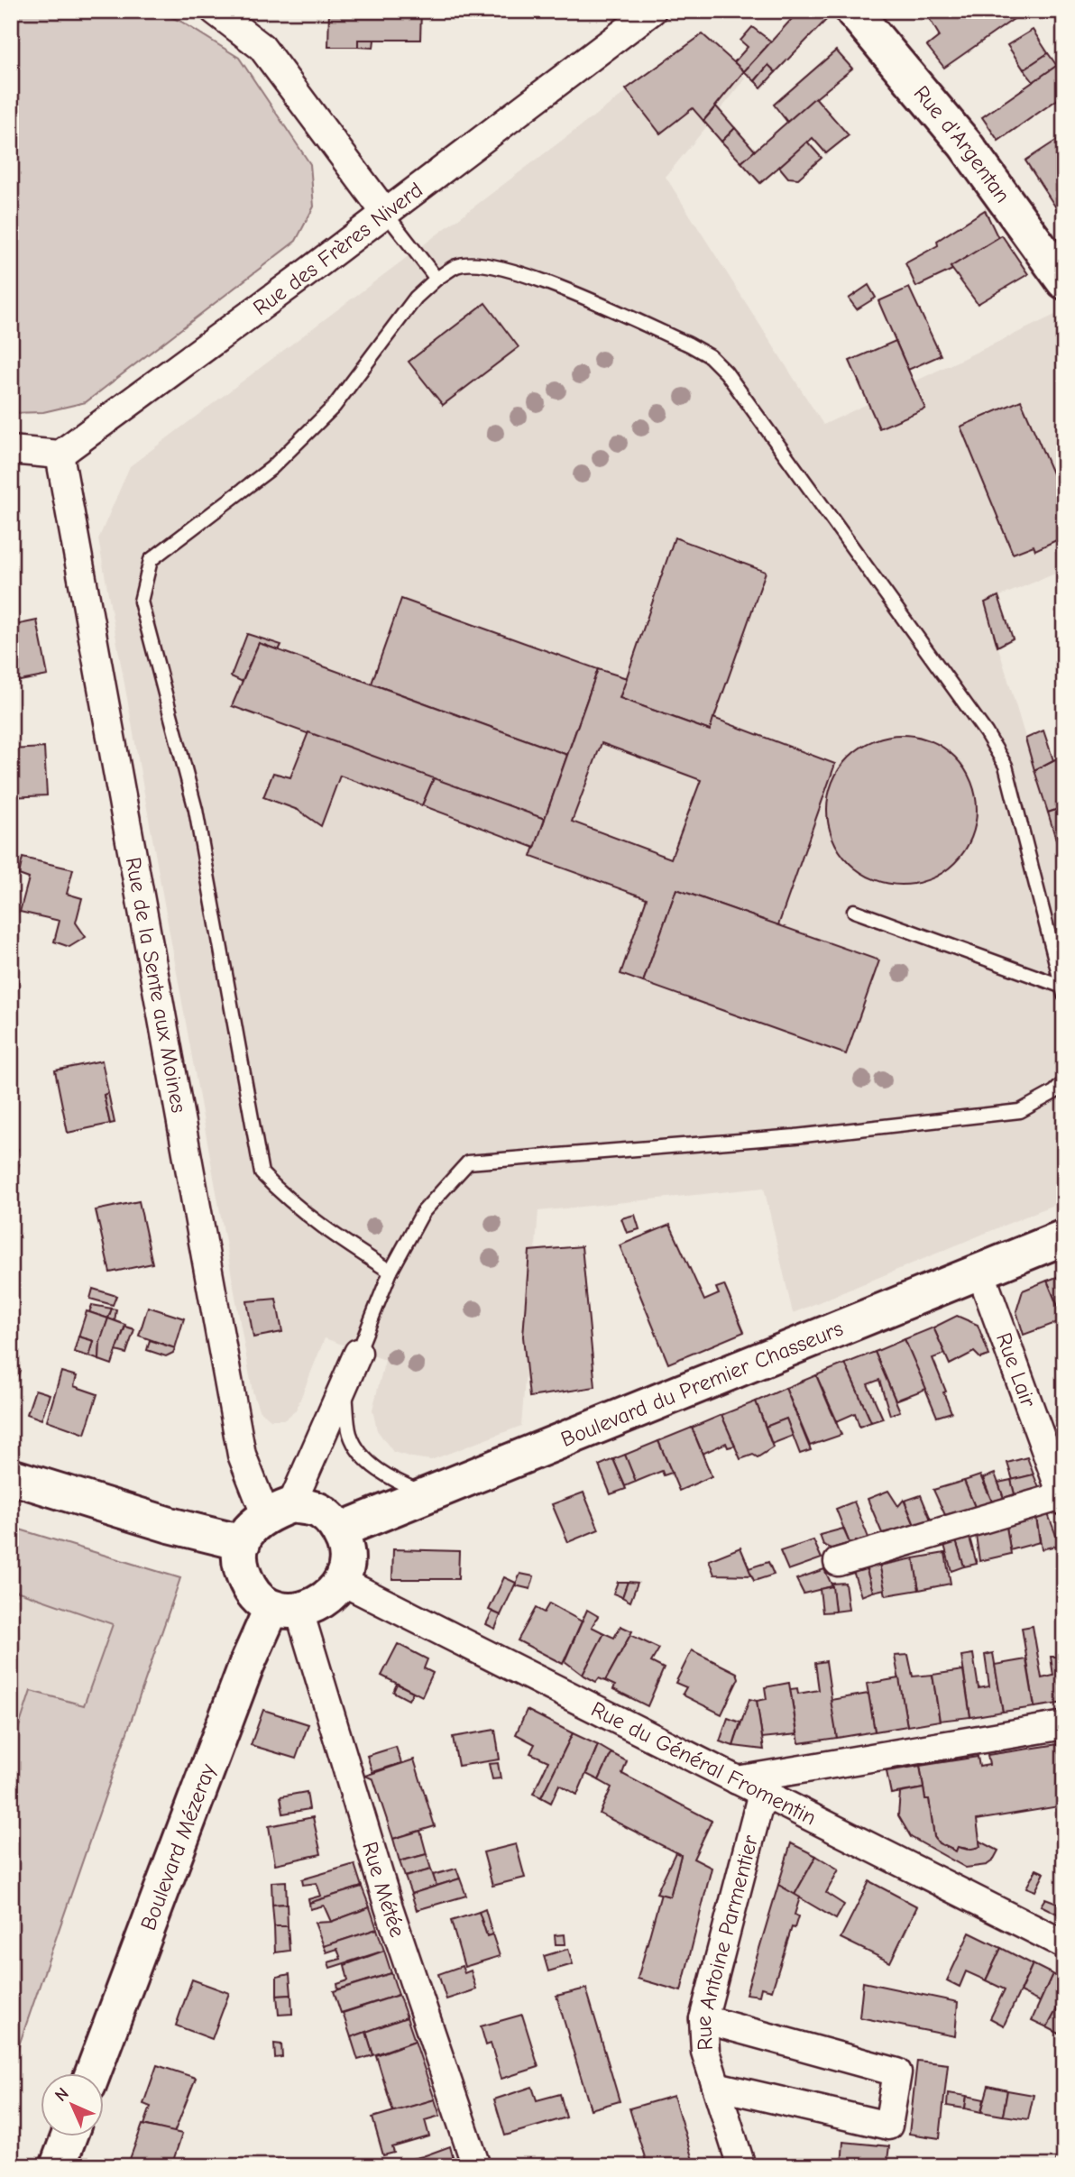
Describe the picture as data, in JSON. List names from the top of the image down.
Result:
{
  "streets": {
    "main road": ["Rue d'Argentan", "Boulevard du Premier Chasseurs", "Boulevard Mézeray"],
    "street": [
      "Rue des Frères Niverd",
      "Rue de la Sente aux Moines",
      "Rue Lair",
      "Rue du Général Fromentin",
      "Rue Métée",
      "Rue Antoine Parmentier"
    ]
  },
  "crossings": [
    ["Rue des Frères Niverd", "Rue de la Sente aux Moines"],
    ["Rue de la Sente aux Moines", "Boulevard du Premier Chasseurs"],
    ["Rue de la Sente aux Moines", "Rue du Général Fromentin"],
    ["Rue de la Sente aux Moines", "Boulevard Mézeray"],
    ["Rue de la Sente aux Moines", "Rue Métée"],
    ["Rue Lair", "Boulevard du Premier Chasseurs"],
    ["Boulevard du Premier Chasseurs", "Rue du Général Fromentin"],
    ["Boulevard du Premier Chasseurs", "Boulevard Mézeray"],
    ["Boulevard du Premier Chasseurs", "Rue Métée"],
    ["Rue du Général Fromentin", "Boulevard Mézeray"],
    ["Rue du Général Fromentin", "Rue Métée"],
    ["Rue du Général Fromentin", "Rue Antoine Parmentier"],
    ["Boulevard Mézeray", "Rue Métée"]
  ],
  "north": "top left"
}
